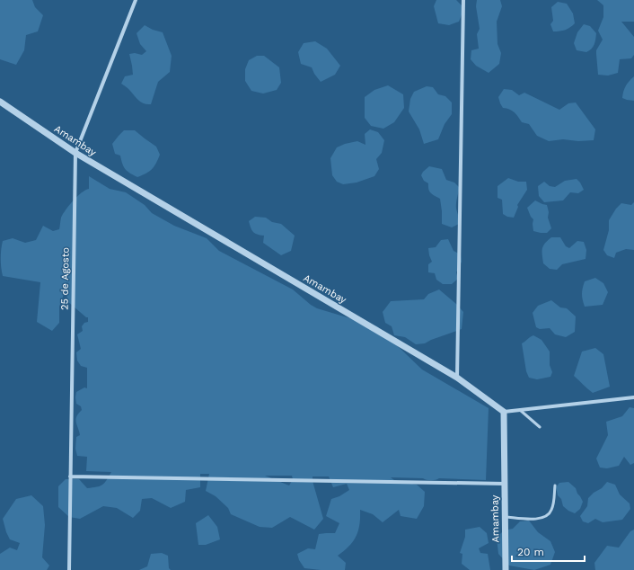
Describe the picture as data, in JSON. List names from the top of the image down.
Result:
{
  "streets": {
    "street": ["Amambay", "25 de Agosto"]
  },
  "crossings": [
    ["Amambay", "25 de Agosto"]
  ],
  "scale_bar": "20 m"
}
